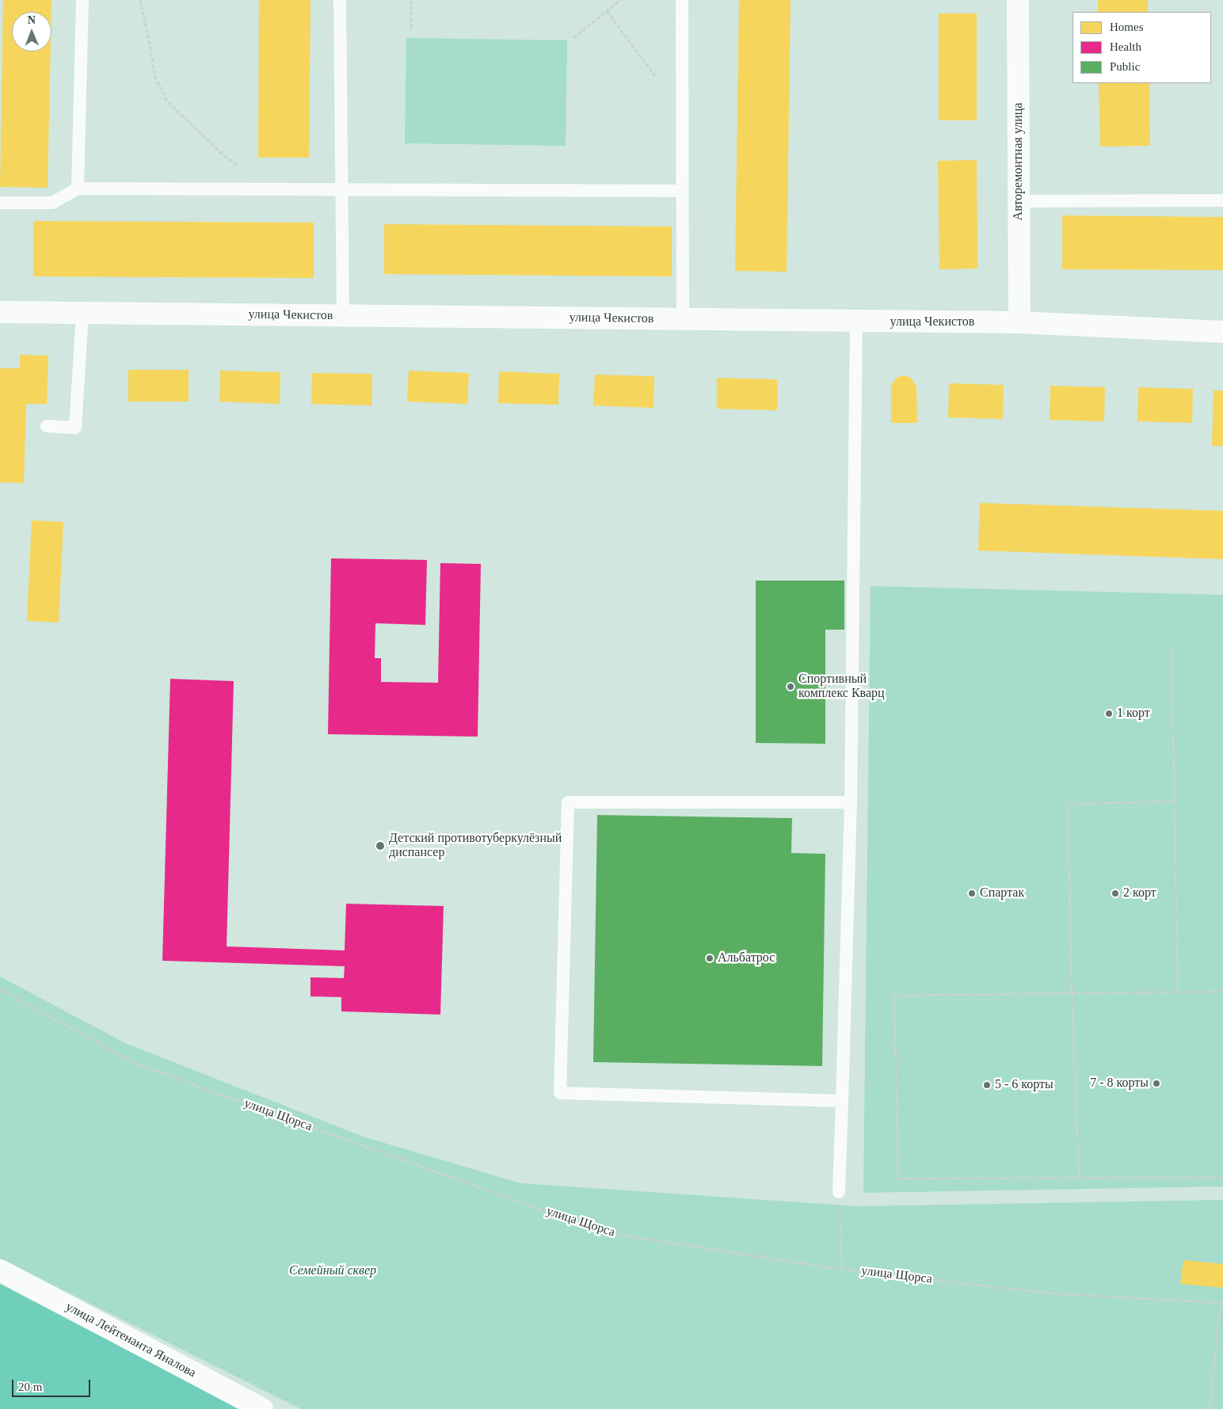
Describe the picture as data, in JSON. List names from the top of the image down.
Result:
{
  "streets": {
    "street": ["Авторемонтная улица", "улица Чекистов", "улица Лейтенанта Яналова"],
    "path": ["улица Щорса"]
  },
  "crossings": [
    ["Авторемонтная улица", "улица Чекистов"]
  ],
  "parks": ["Семейный сквер"],
  "places": [
    "Спортивный комплекс Кварц",
    "1 корт",
    "Детский противотуберкулёзный диспансер",
    "Спартак",
    "2 корт",
    "Альбатрос",
    "7 - 8 корты",
    "5 - 6 корты"
  ],
  "legend": ["Homes", "Health", "Public"],
  "scale_bar": "20 m",
  "north": "top"
}
